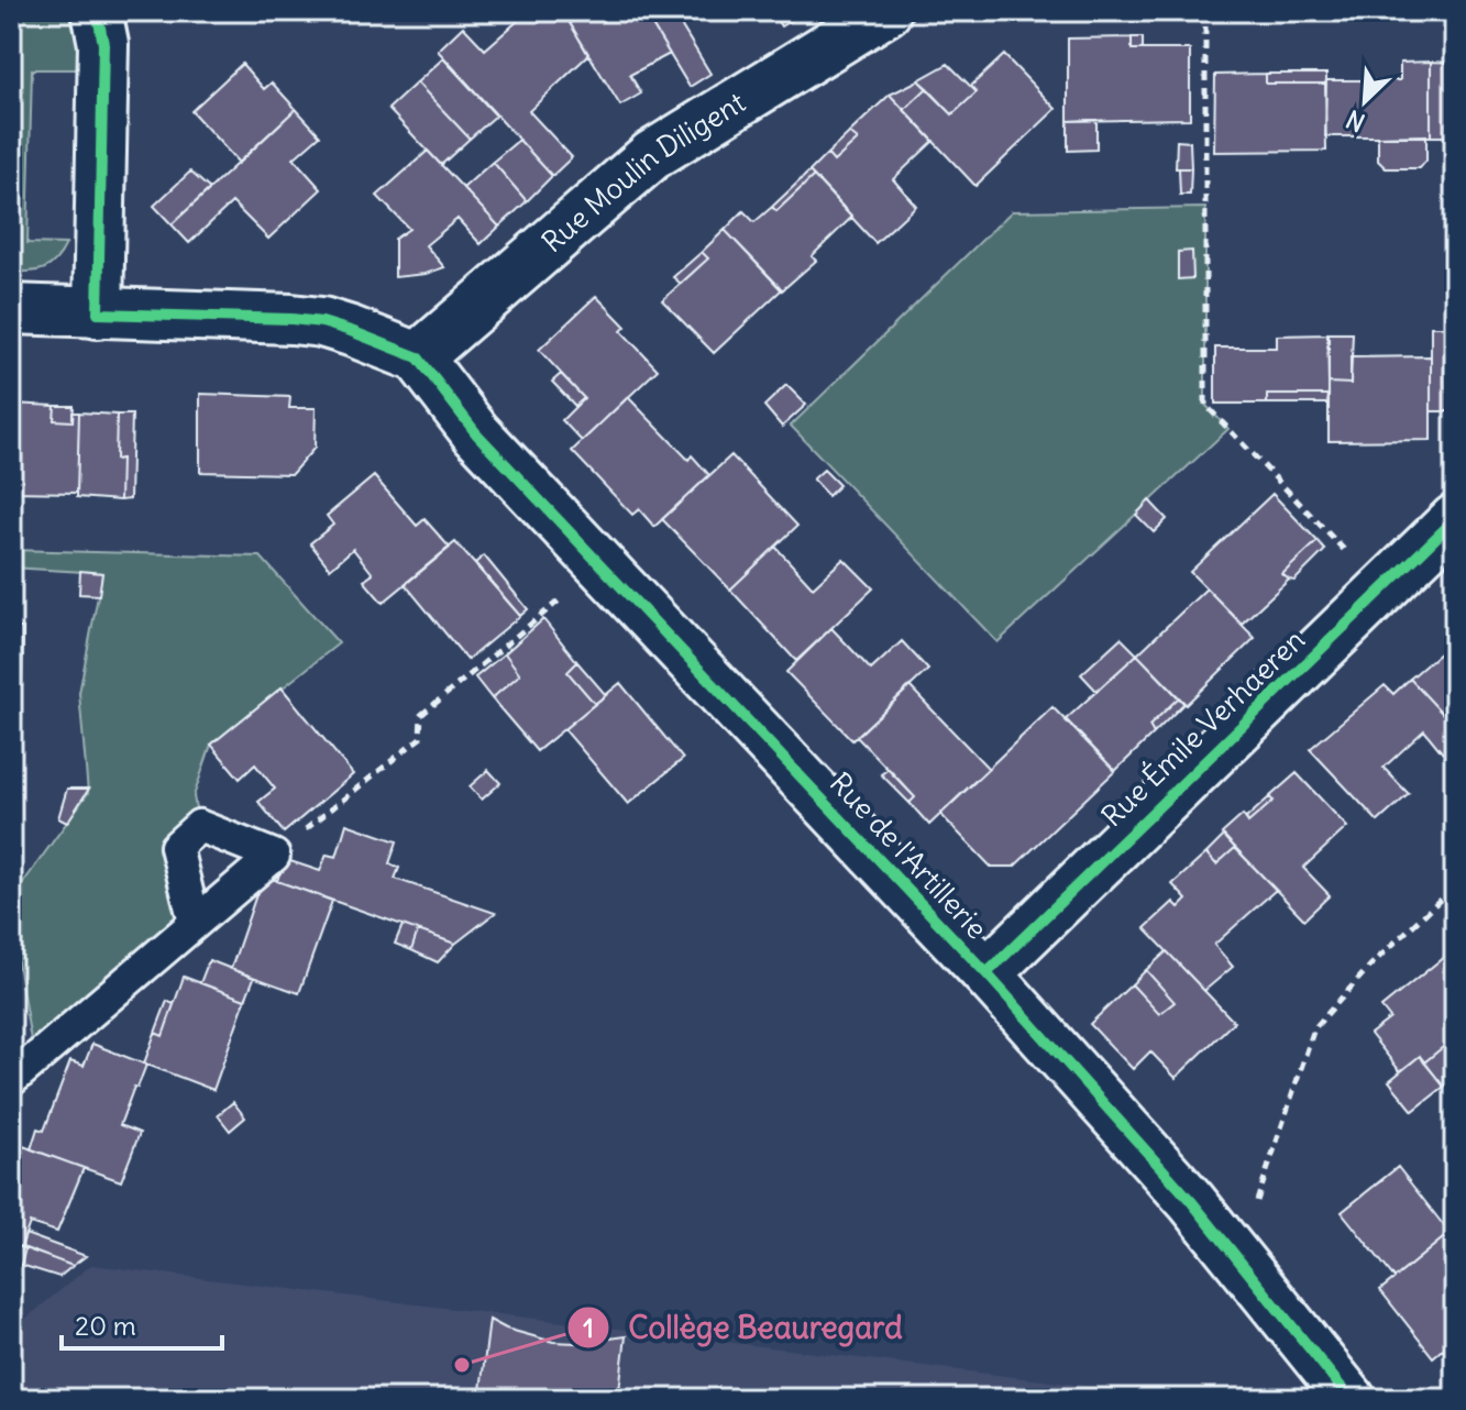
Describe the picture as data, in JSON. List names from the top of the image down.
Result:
{
  "streets": {
    "street": ["Rue Moulin Diligent", "Rue Émile Verhaeren", "Rue de l'Artillerie"]
  },
  "crossings": [
    ["Rue Moulin Diligent", "Rue de l'Artillerie"],
    ["Rue Émile Verhaeren", "Rue de l'Artillerie"]
  ],
  "places": ["Collège Beauregard"],
  "scale_bar": "20 m",
  "north": "bottom left"
}
